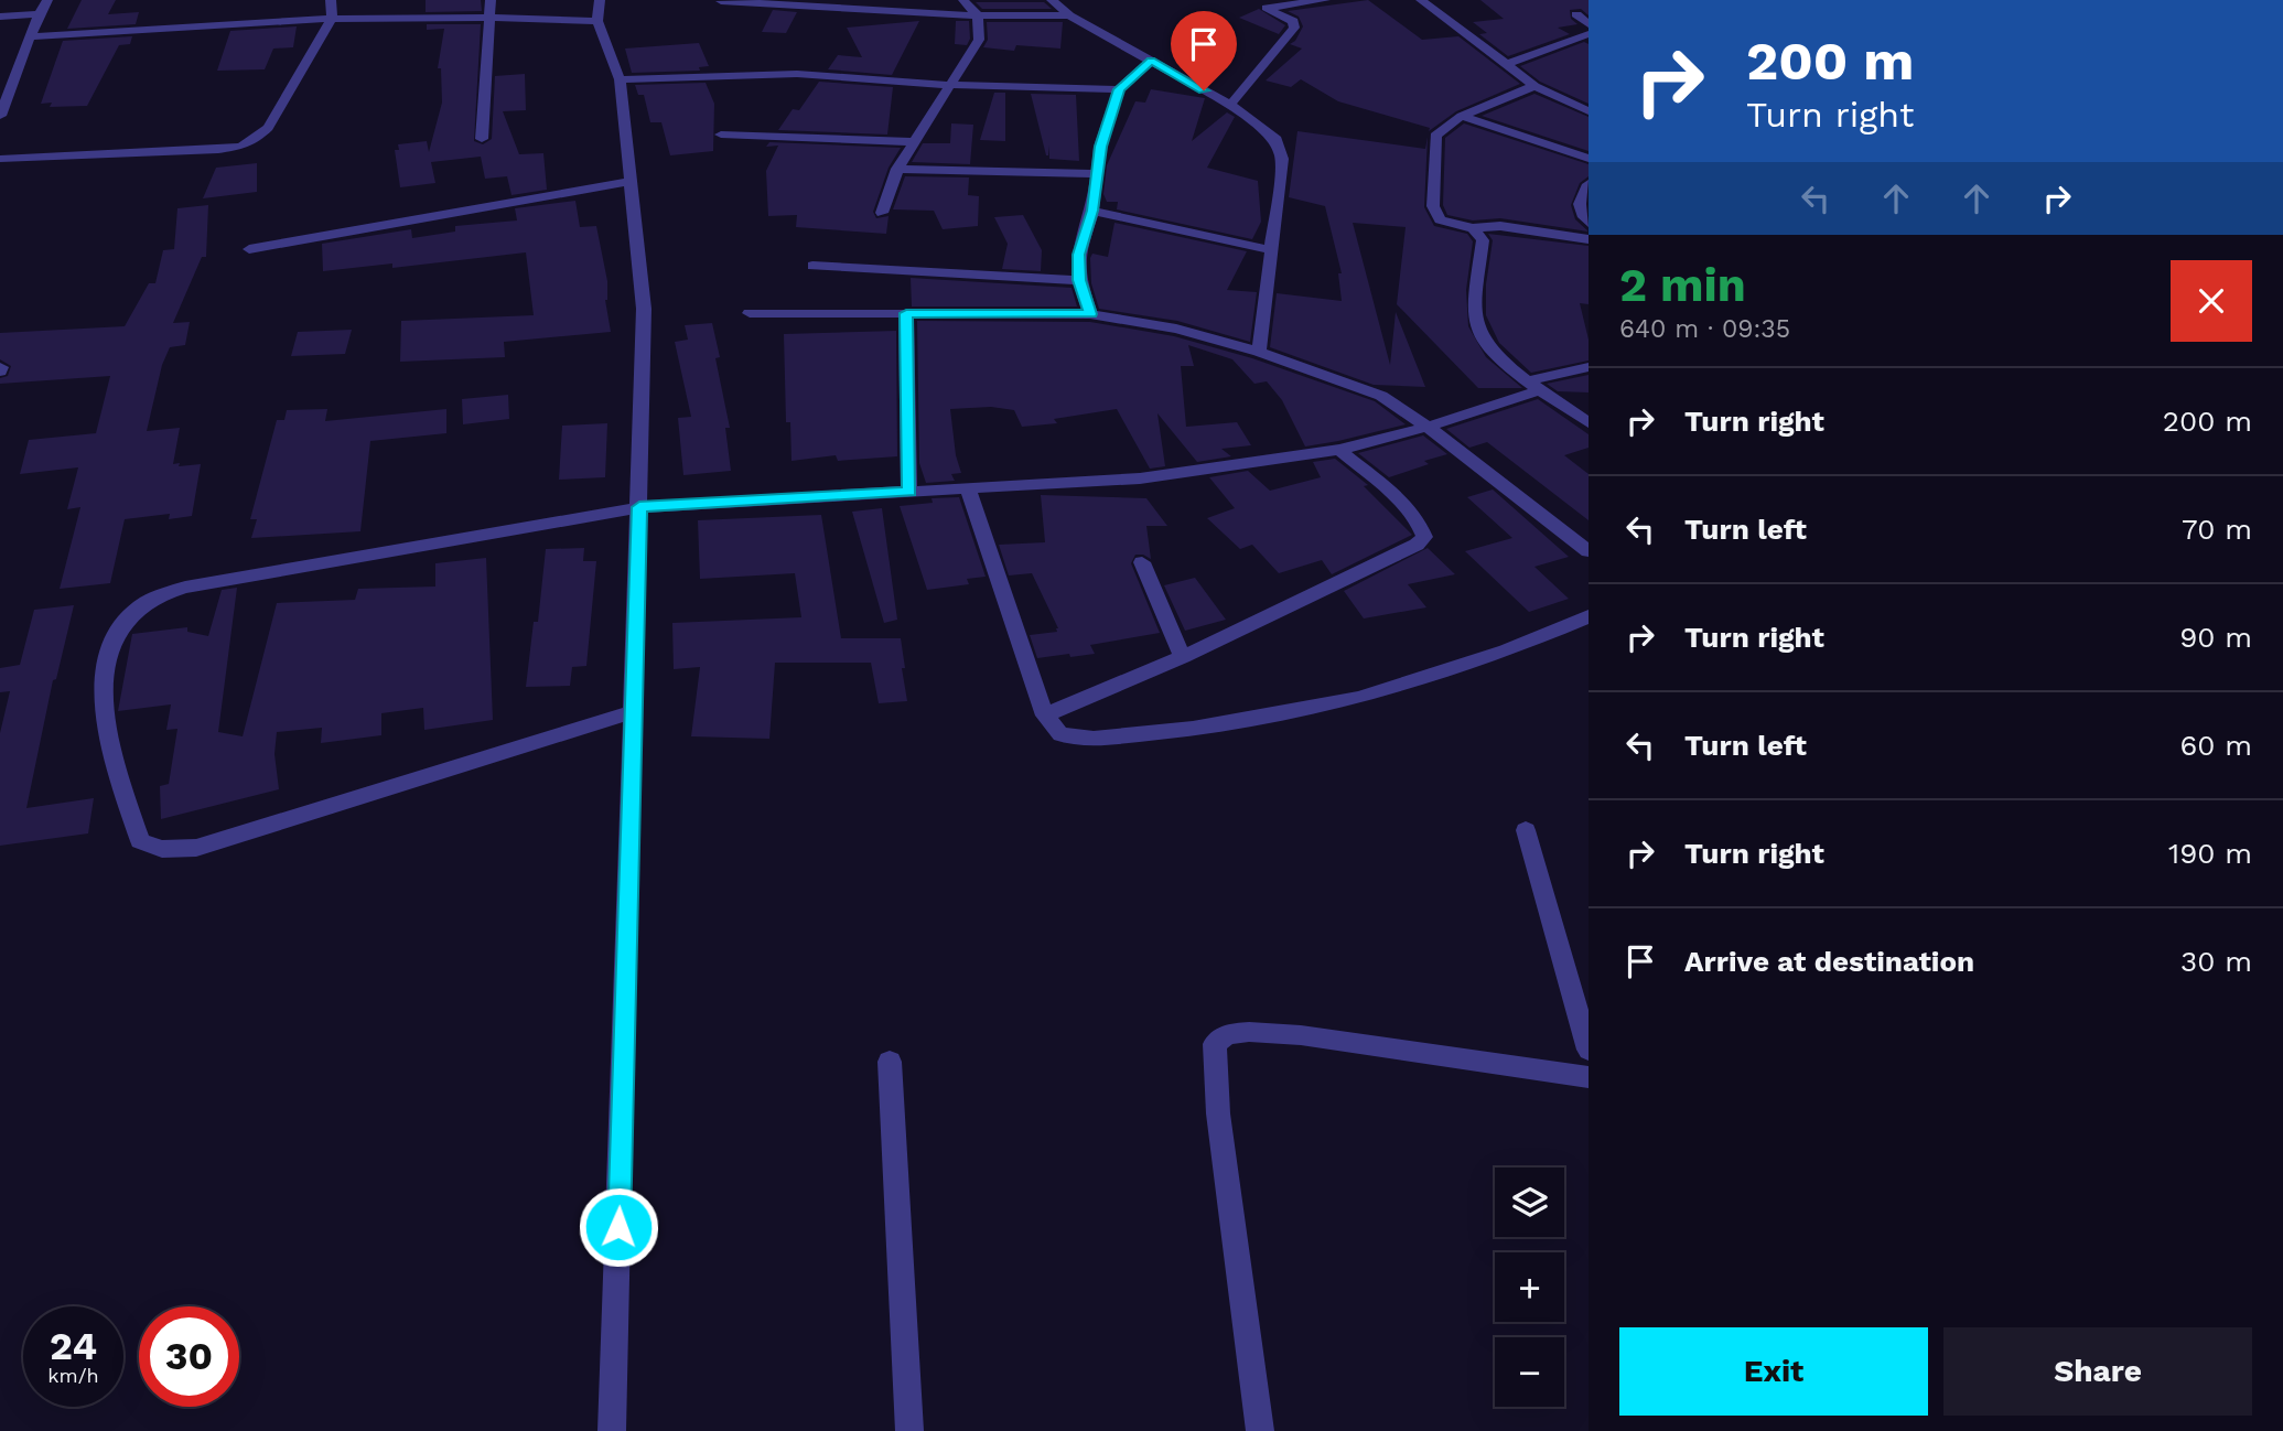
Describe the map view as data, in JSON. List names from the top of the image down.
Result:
{
  "page": {
    "turn": ["200 m", "Turn right"],
    "heading": ["2 min", "640 m · 09:35"],
    "list": [
      {
        "name": "Turn right",
        "value": "200 m"
      },
      {
        "name": "Turn left",
        "value": "70 m"
      },
      {
        "name": "Turn right",
        "value": "90 m"
      },
      {
        "name": "Turn left",
        "value": "60 m"
      },
      {
        "name": "Turn right",
        "value": "190 m"
      },
      {
        "name": "Arrive at destination",
        "value": "30 m"
      }
    ],
    "map_buttons": ["+", "−"],
    "speed": "24 km/h",
    "limit": "30",
    "buttons": ["Exit", "Share"]
  }
}
